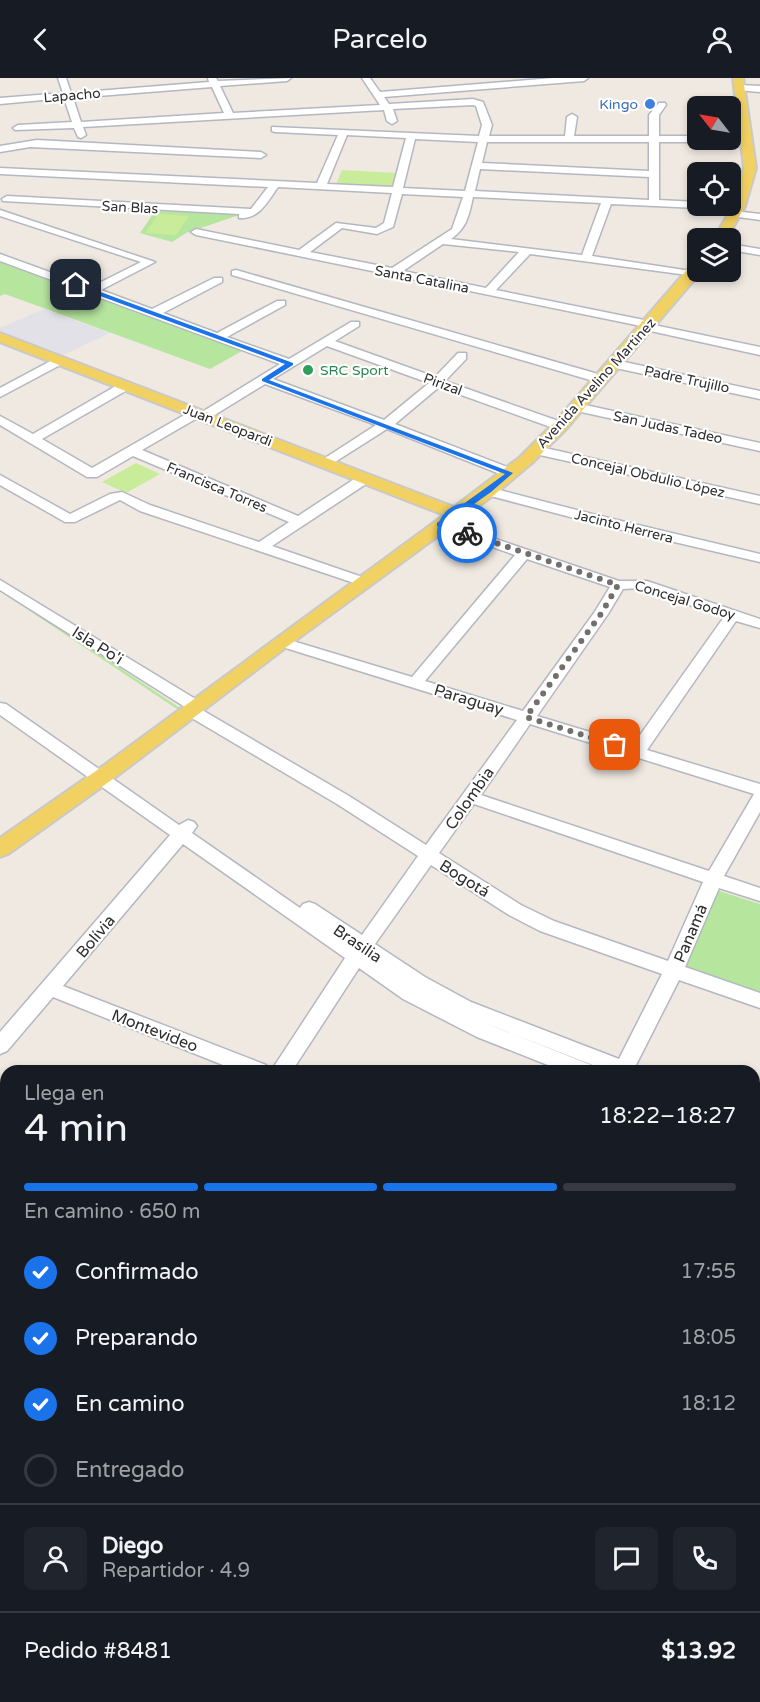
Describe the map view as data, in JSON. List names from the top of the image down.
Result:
{
  "streets": {
    "main road": ["Avenida Avelino Martinez", "Juan Leopardi"],
    "street": [
      "Lapacho",
      "San Blas",
      "Santa Catalina",
      "Padre Trujillo",
      "Pirizal",
      "San Judas Tadeo",
      "Concejal Obdulio López",
      "Francisca Torres",
      "Jacinto Herrera",
      "Concejal Godoy",
      "Isla Po'i",
      "Paraguay",
      "Colombia",
      "Bogotá",
      "Panamá",
      "Bolívia",
      "Brasilia",
      "Montevideo"
    ]
  },
  "crossings": [
    ["San Blas", "Santa Catalina"],
    ["Santa Catalina", "Avenida Avelino Martinez"],
    ["Padre Trujillo", "Avenida Avelino Martinez"],
    ["Avenida Avelino Martinez", "Pirizal"],
    ["Avenida Avelino Martinez", "Juan Leopardi"],
    ["Avenida Avelino Martinez", "San Judas Tadeo"],
    ["Avenida Avelino Martinez", "Concejal Obdulio López"],
    ["Avenida Avelino Martinez", "Jacinto Herrera"],
    ["Avenida Avelino Martinez", "Concejal Godoy"],
    ["Avenida Avelino Martinez", "Isla Po'i"],
    ["Avenida Avelino Martinez", "Paraguay"],
    ["Avenida Avelino Martinez", "Bogotá"],
    ["Avenida Avelino Martinez", "Brasilia"],
    ["Juan Leopardi", "Concejal Godoy"],
    ["Concejal Godoy", "Colombia"],
    ["Isla Po'i", "Bogotá"],
    ["Paraguay", "Colombia"],
    ["Colombia", "Bogotá"],
    ["Colombia", "Brasilia"],
    ["Bogotá", "Panamá"],
    ["Bolívia", "Brasilia"],
    ["Bolívia", "Montevideo"]
  ],
  "places": ["Kingo", "SRC Sport"],
  "north": "top left",
  "page": {
    "header": "Parcelo",
    "heading": ["4 min", "Llega en", "18:22–18:27"],
    "panel": [
      "Diego",
      "Repartidor · 4.9",
      "Pedido #8481",
      "$13.92"
    ],
    "bar": "En camino · 650 m",
    "list": [
      ["Confirmado", "17:55"],
      ["Preparando", "18:05"],
      ["En camino", "18:12"],
      "Entregado"
    ]
  }
}
